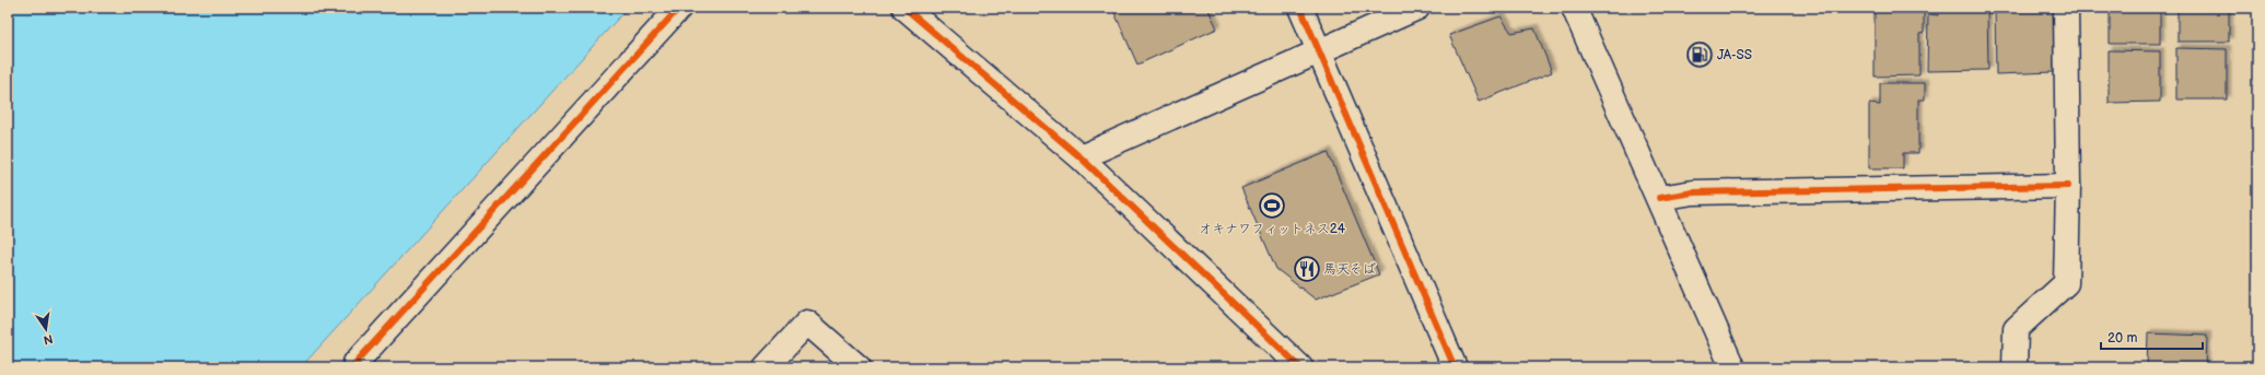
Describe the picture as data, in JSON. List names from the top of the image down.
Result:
{
  "places": {
    "fuel station": ["JA-SS"],
    "sports": ["オキナワフィットネス24"],
    "restaurant": ["馬天そば"]
  },
  "scale_bar": "20 m",
  "north": "bottom"
}
